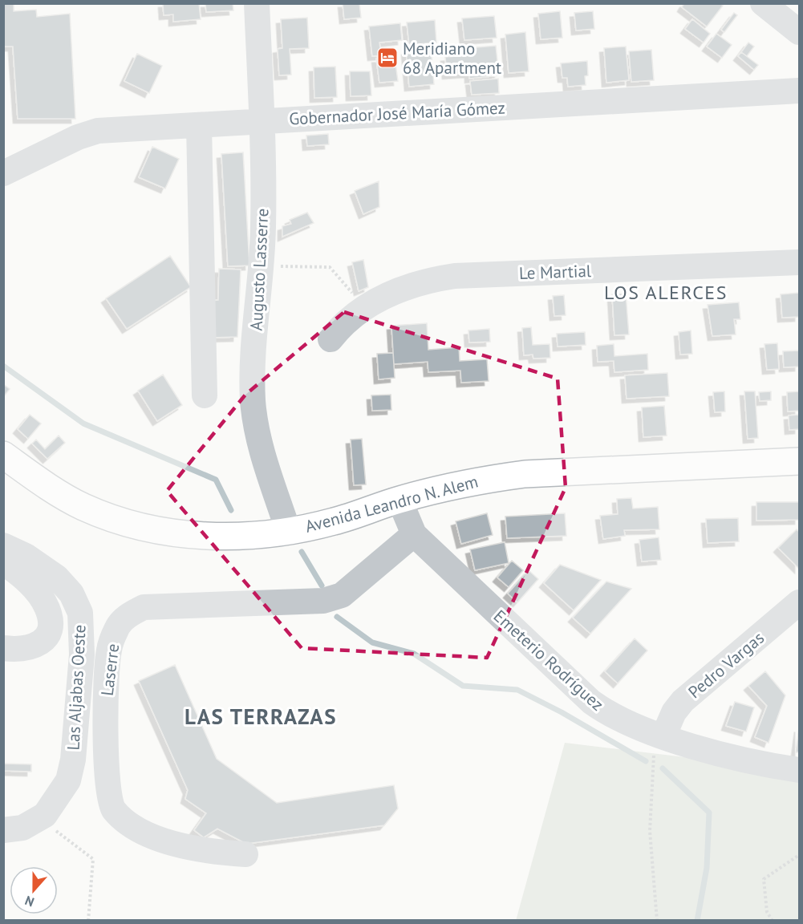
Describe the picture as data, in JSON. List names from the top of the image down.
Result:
{
  "streets": {
    "highway": ["Avenida Leandro N. Alem"],
    "street": [
      "Gobernador José María Gómez",
      "Augusto Lasserre",
      "Le Martial",
      "Emeterio Rodríguez",
      "Pedro Vargas",
      "Laserre",
      "Las Aljabas Oeste"
    ]
  },
  "crossings": [
    ["Gobernador José María Gómez", "Augusto Lasserre"],
    ["Augusto Lasserre", "Avenida Leandro N. Alem"],
    ["Avenida Leandro N. Alem", "Emeterio Rodríguez"],
    ["Emeterio Rodríguez", "Pedro Vargas"],
    ["Emeterio Rodríguez", "Laserre"]
  ],
  "districts": ["LOS ALERCES", "LAS TERRAZAS"],
  "places": {
    "hotel": ["Meridiano 68 Apartment"]
  },
  "north": "bottom"
}
